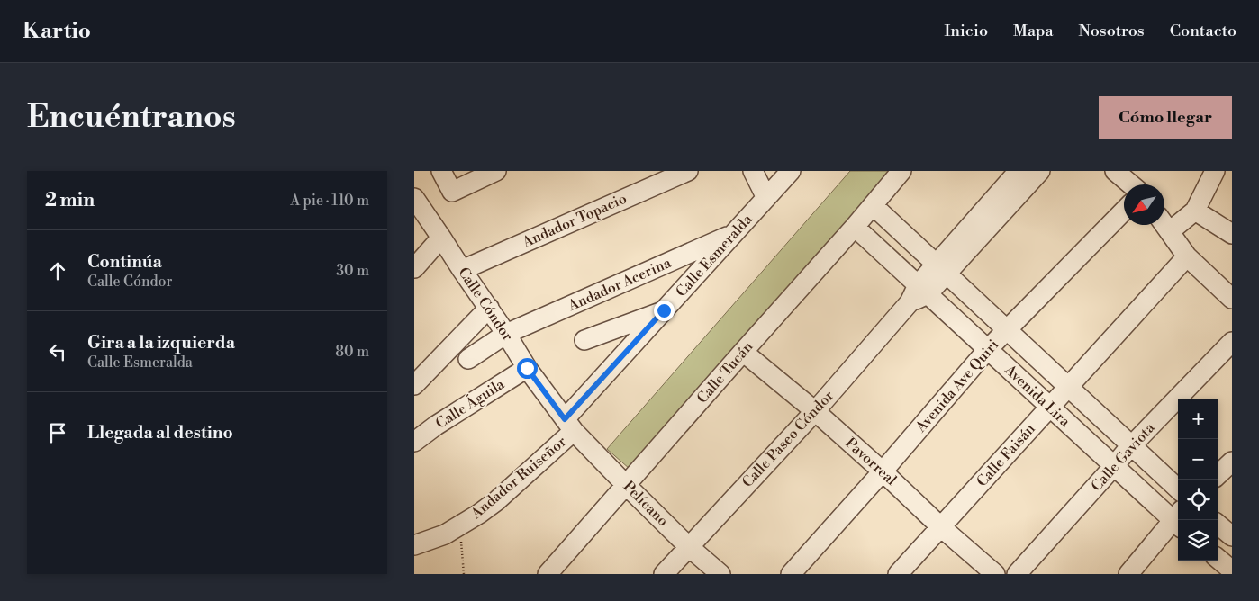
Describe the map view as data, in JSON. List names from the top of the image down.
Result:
{
  "streets": {
    "street": [
      "Andador Topacio",
      "Calle Esmeralda",
      "Andador Acerina",
      "Calle Cóndor",
      "Calle Tucán",
      "Avenida Ave Quiri",
      "Avenida Lira",
      "Calle Águila",
      "Calle Paseo Cóndor",
      "Calle Faisán",
      "Calle Gaviota",
      "Pavorreal",
      "Andador Ruiseñor",
      "Pelícano"
    ]
  },
  "crossings": [
    ["Andador Topacio", "Calle Cóndor"],
    ["Calle Esmeralda", "Andador Acerina"],
    ["Calle Esmeralda", "Calle Cóndor"],
    ["Calle Esmeralda", "Andador Ruiseñor"],
    ["Calle Esmeralda", "Pelícano"],
    ["Andador Acerina", "Calle Cóndor"],
    ["Calle Cóndor", "Calle Águila"],
    ["Calle Cóndor", "Andador Ruiseñor"],
    ["Calle Cóndor", "Pelícano"],
    ["Calle Tucán", "Avenida Lira"],
    ["Calle Tucán", "Pavorreal"],
    ["Calle Tucán", "Pelícano"],
    ["Avenida Ave Quiri", "Avenida Lira"],
    ["Avenida Ave Quiri", "Pavorreal"],
    ["Avenida Lira", "Calle Paseo Cóndor"],
    ["Avenida Lira", "Calle Faisán"],
    ["Avenida Lira", "Calle Gaviota"],
    ["Calle Paseo Cóndor", "Pavorreal"],
    ["Calle Paseo Cóndor", "Pelícano"],
    ["Calle Faisán", "Pavorreal"],
    ["Andador Ruiseñor", "Pelícano"]
  ],
  "north": "bottom left",
  "page": {
    "header": "Kartio",
    "nav": [
      "Inicio",
      "Mapa",
      "Nosotros",
      "Contacto"
    ],
    "buttons": "Cómo llegar",
    "title": "Encuéntranos",
    "heading": ["2 min", "A pie · 110 m"],
    "list": [
      ["Continúa", "Calle Cóndor", "30 m"],
      ["Gira a la izquierda", "Calle Esmeralda", "80 m"],
      "Llegada al destino"
    ],
    "map_buttons": ["+", "−"]
  }
}
